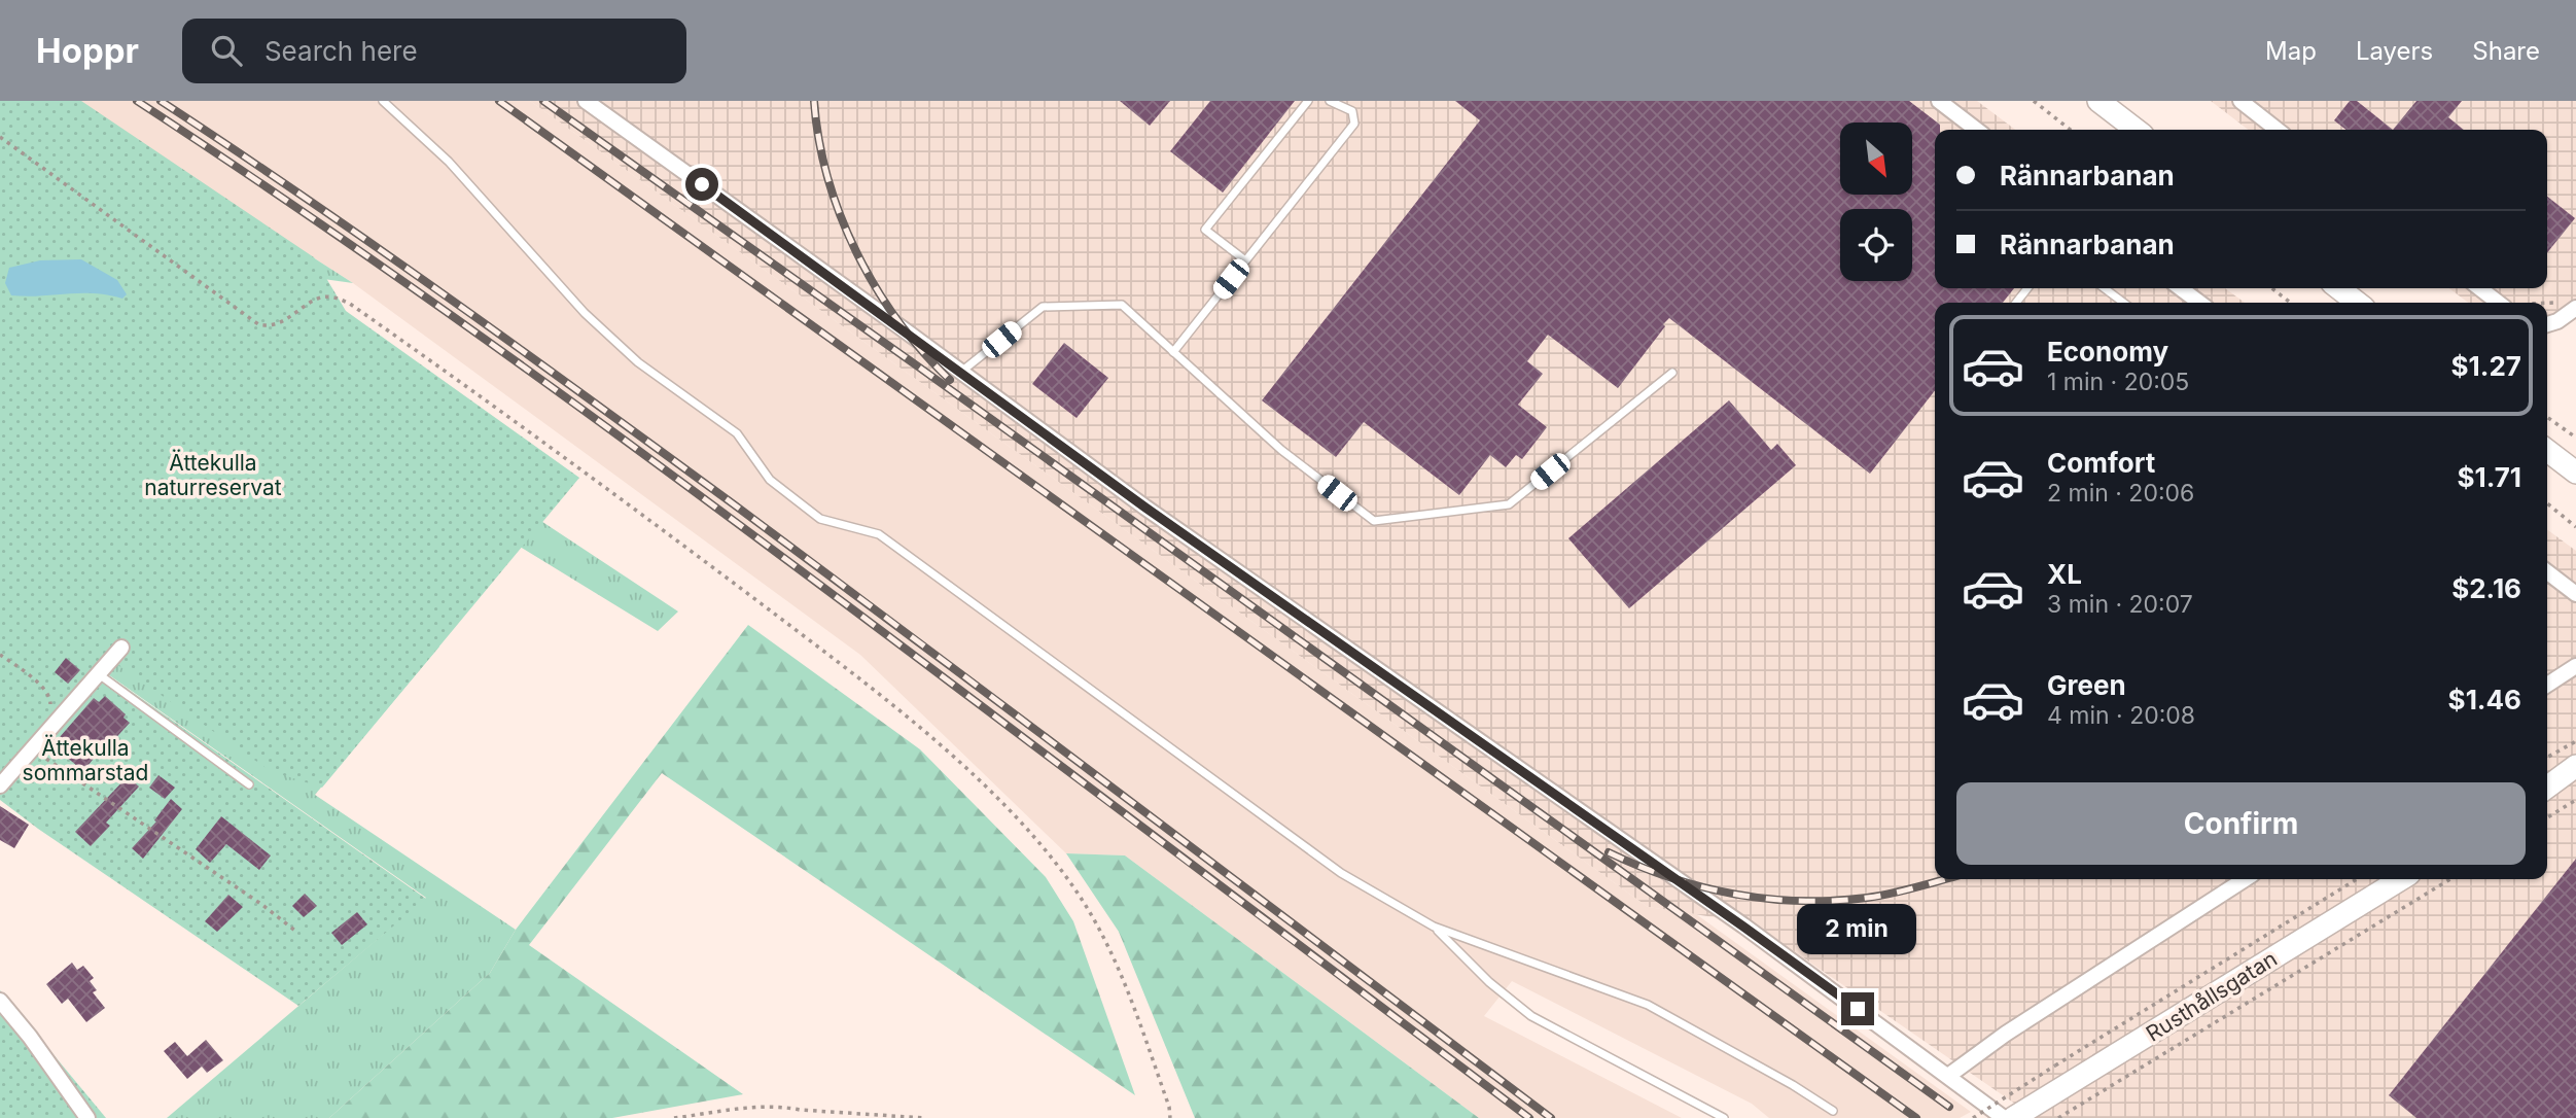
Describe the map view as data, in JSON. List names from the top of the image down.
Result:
{
  "streets": {
    "main road": ["Rusthållsgatan"]
  },
  "parks": ["Ättekulla naturreservat", "Ättekulla sommarstad"],
  "north": "bottom right",
  "page": {
    "header": "Hoppr",
    "search": "Search here",
    "nav": ["Map", "Layers", "Share"],
    "banner": ["Rännarbanan", "Rännarbanan"],
    "list": [
      {
        "name": "Economy",
        "note": "1 min · 20:05",
        "value": "$1.27"
      },
      {
        "name": "Comfort",
        "note": "2 min · 20:06",
        "value": "$1.71"
      },
      {
        "name": "XL",
        "note": "3 min · 20:07",
        "value": "$2.16"
      },
      {
        "name": "Green",
        "note": "4 min · 20:08",
        "value": "$1.46"
      }
    ],
    "buttons": "Confirm",
    "bubble": "2 min"
  }
}
